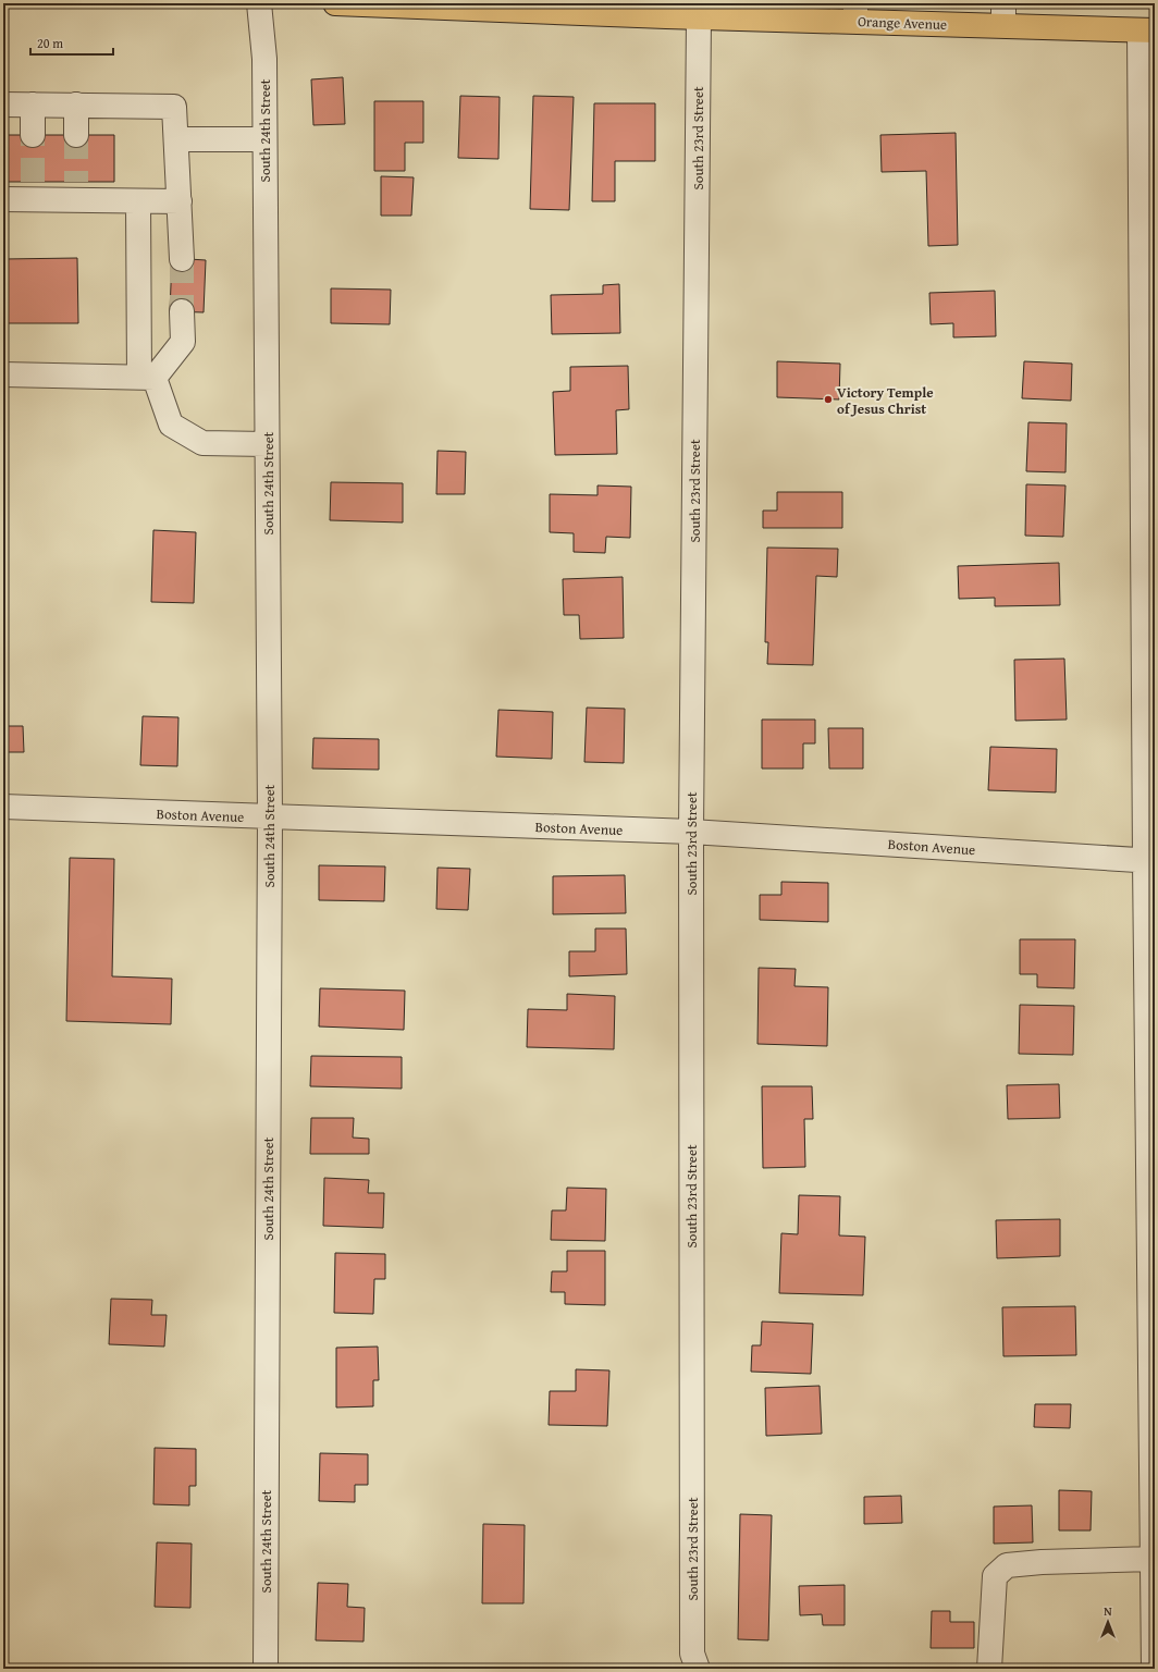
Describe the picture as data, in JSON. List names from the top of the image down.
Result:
{
  "streets": {
    "main road": ["Orange Avenue"],
    "street": ["South 24th Street", "South 23rd Street", "Boston Avenue"]
  },
  "crossings": [
    ["Orange Avenue", "South 23rd Street"],
    ["South 24th Street", "Boston Avenue"],
    ["South 23rd Street", "Boston Avenue"]
  ],
  "places": ["Victory Temple of Jesus Christ"],
  "scale_bar": "20 m",
  "north": "top"
}
